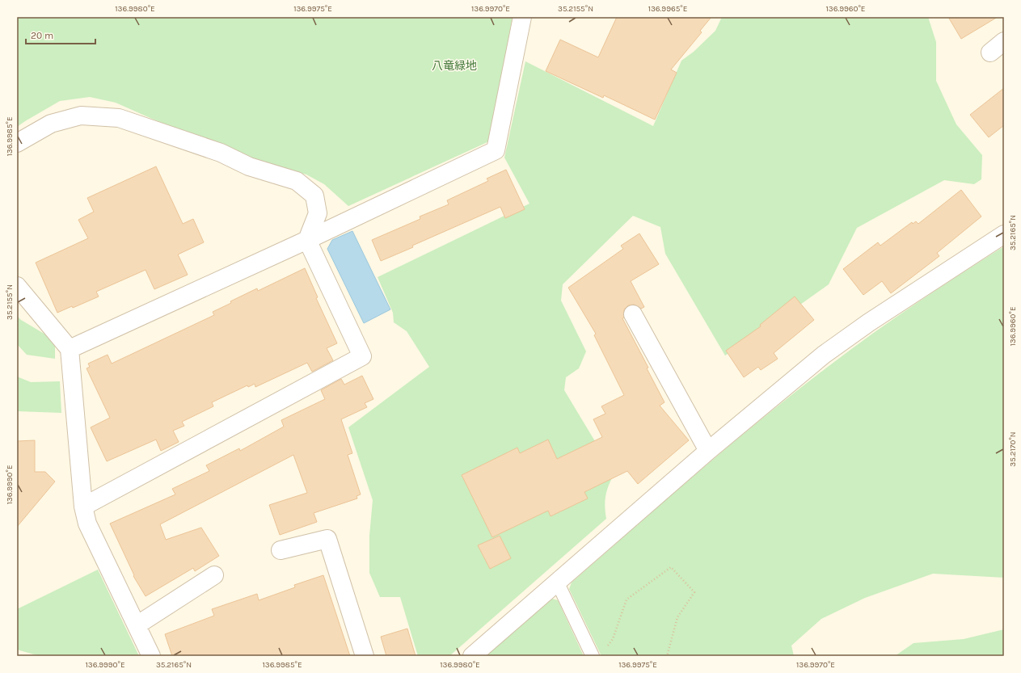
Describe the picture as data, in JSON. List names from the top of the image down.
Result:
{
  "parks": ["八竜緑地"],
  "scale_bar": "20 m",
  "coordinates": [
    "136.9980°E",
    "136.9975°E",
    "136.9970°E",
    "35.2155°N",
    "136.9965°E",
    "136.9960°E",
    "136.9985°E",
    "35.2165°N",
    "35.2170°N",
    "136.9990°E"
  ]
}
